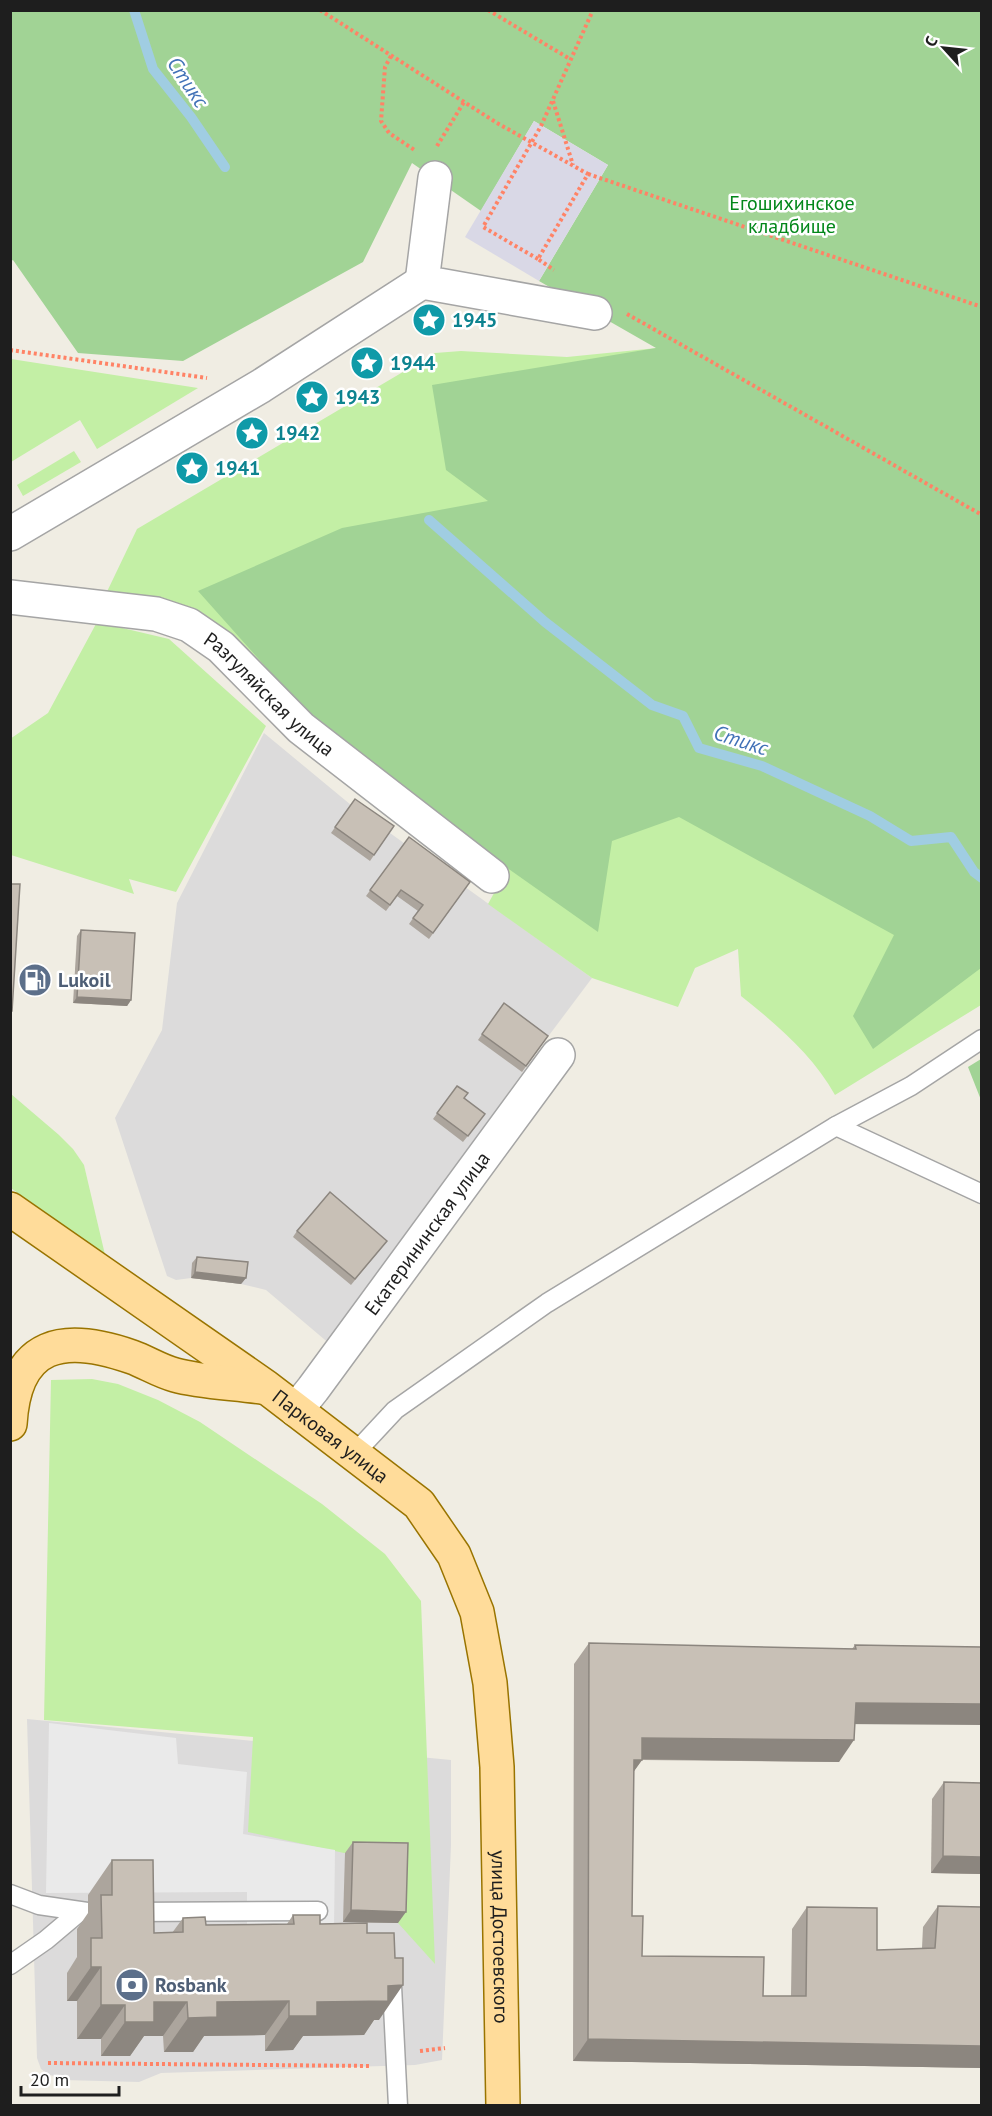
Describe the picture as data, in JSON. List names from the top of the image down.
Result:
{
  "streets": {
    "main road": ["Парковая улица", "улица Достоевского"],
    "street": ["Разгуляйская улица", "Екатерининская улица"]
  },
  "crossings": [
    ["Екатерининская улица", "Парковая улица"],
    ["Парковая улица", "улица Достоевского"]
  ],
  "water": ["Стикс"],
  "parks": ["Егошихинское кладбище"],
  "places": {
    "place": [
      "1945",
      "1944",
      "1943",
      "1942",
      "1941"
    ],
    "fuel station": ["Lukoil"],
    "bank": ["Rosbank"]
  },
  "scale_bar": "20 m",
  "north": "top left"
}
